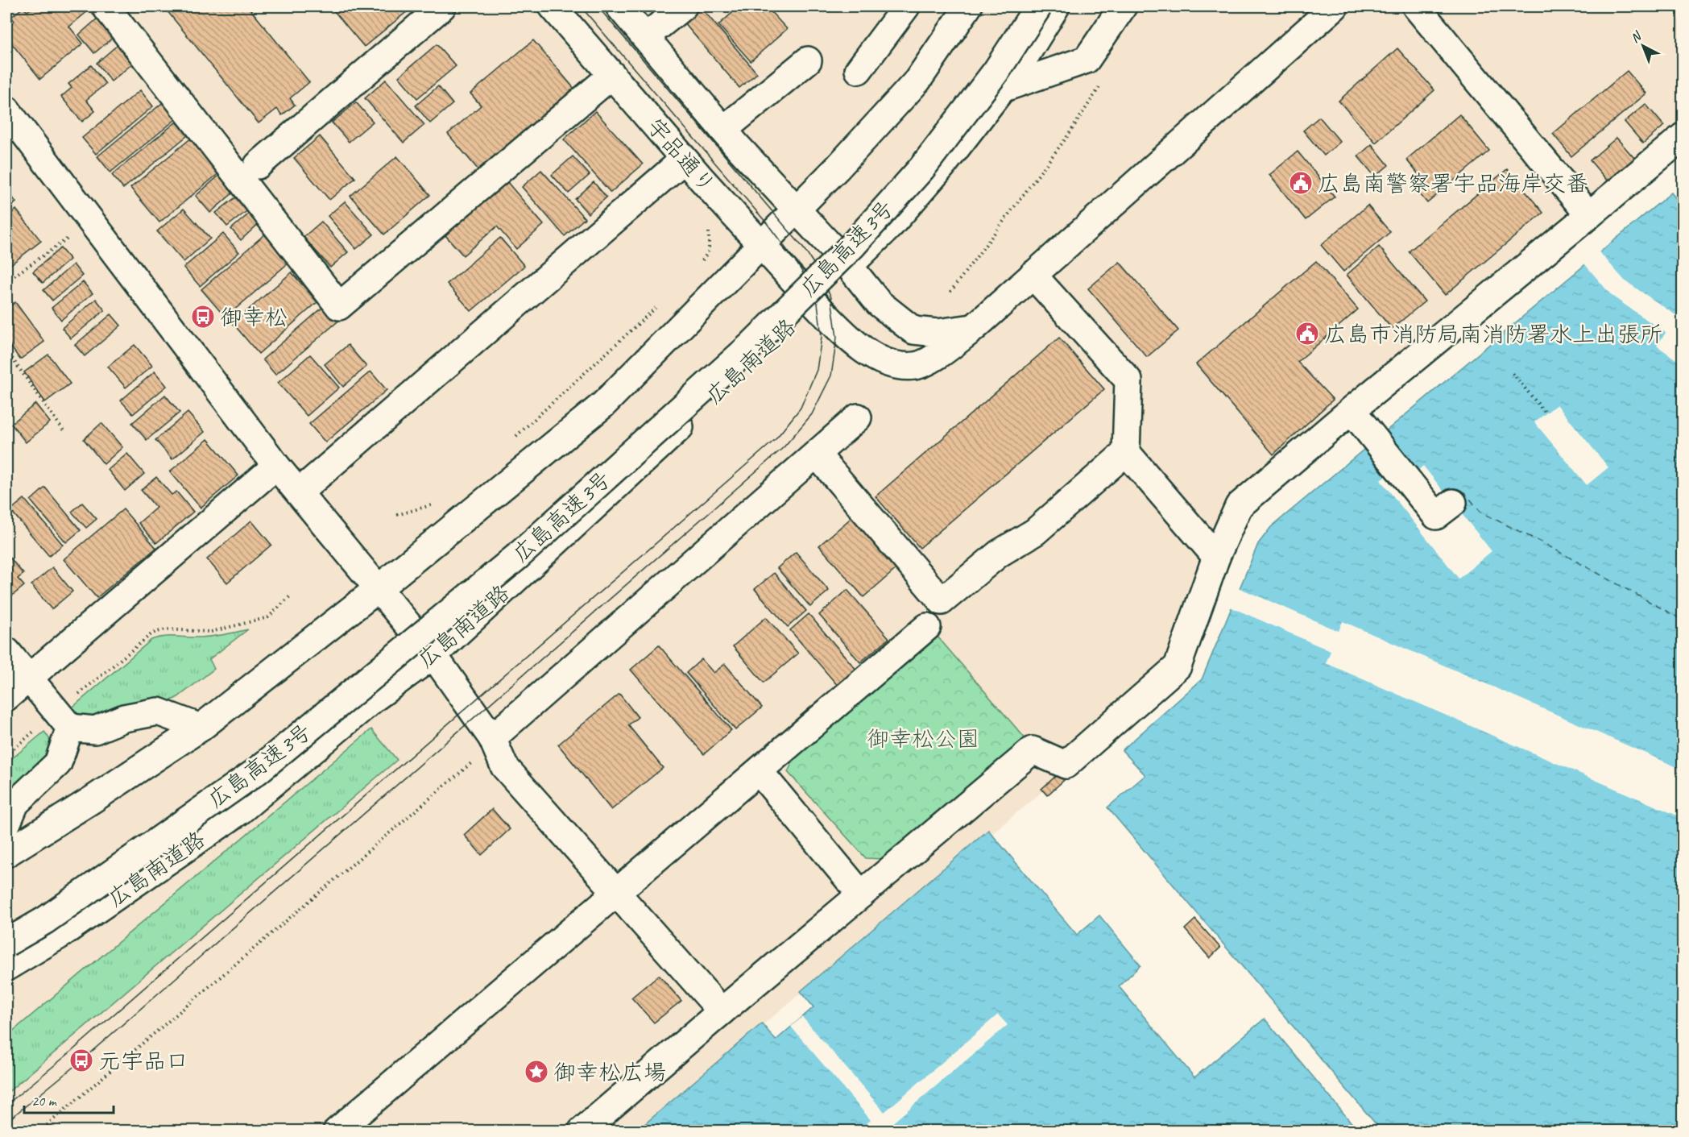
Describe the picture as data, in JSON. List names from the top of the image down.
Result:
{
  "streets": {
    "main road": ["宇品通り", "広島高速3号", "広島南道路"]
  },
  "crossings": [
    ["宇品通り", "広島南道路"]
  ],
  "parks": ["御幸松公園"],
  "places": {
    "public building": ["広島南警察署宇品海岸交番", "広島市消防局南消防署水上出張所"],
    "bus stop": ["御幸松", "元宇品口"],
    "place": ["御幸松広場"]
  },
  "scale_bar": "20 m",
  "north": "top left"
}
